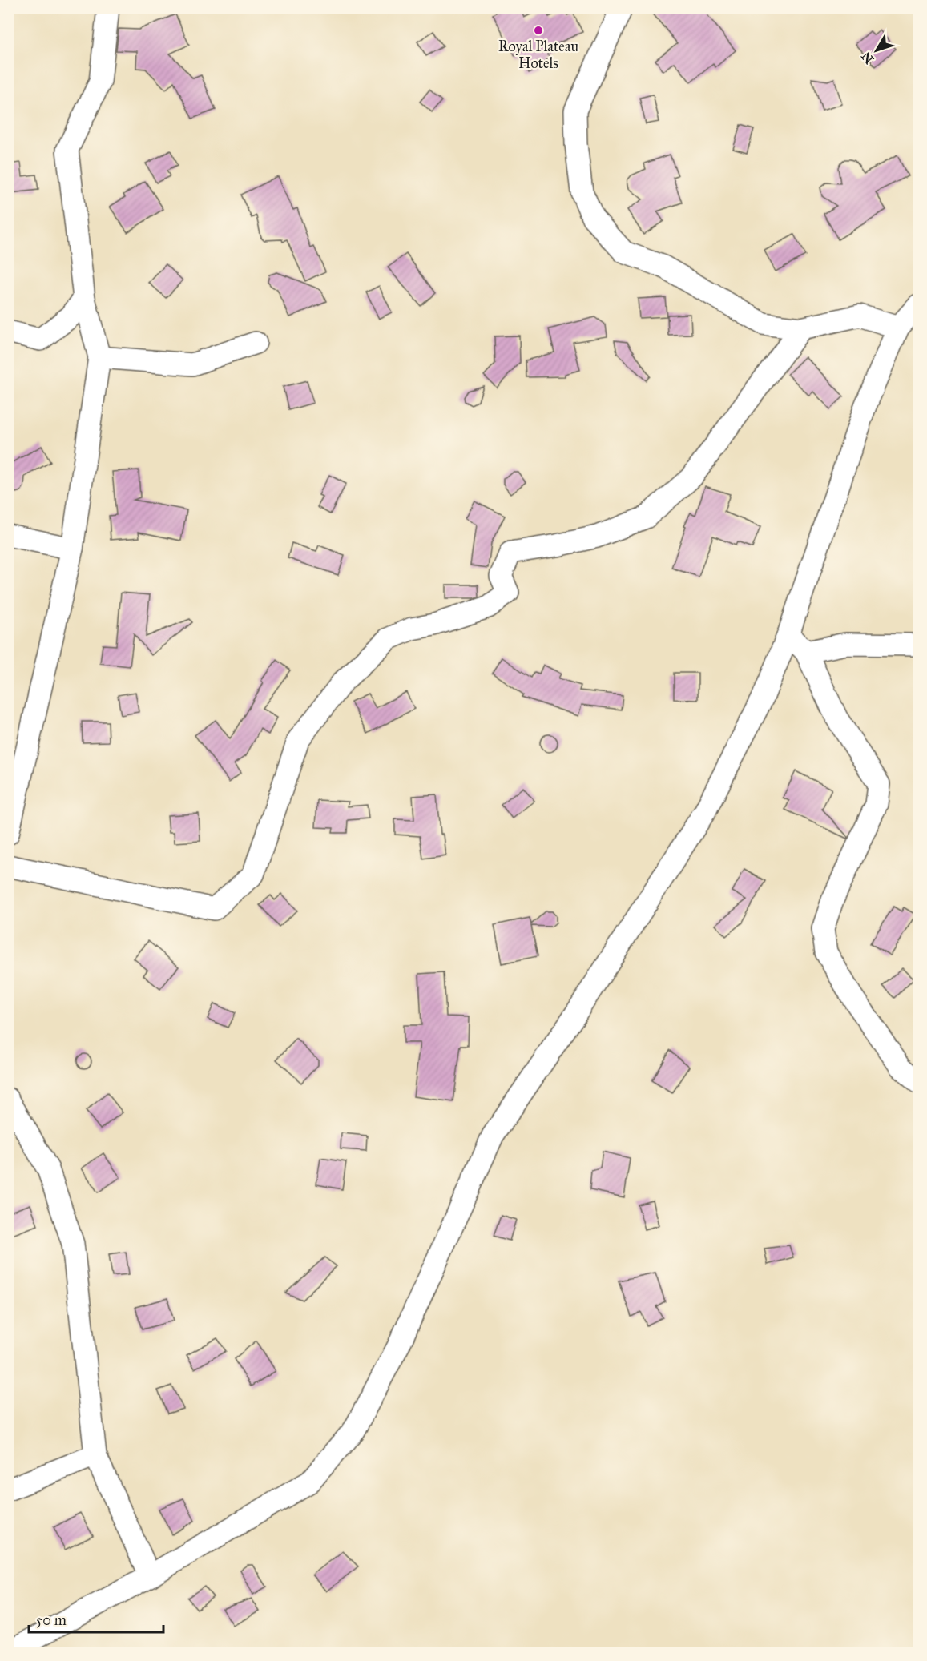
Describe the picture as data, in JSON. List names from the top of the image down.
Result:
{
  "places": ["Royal Plateau Hotels"],
  "scale_bar": "50 m",
  "north": "bottom left"
}
